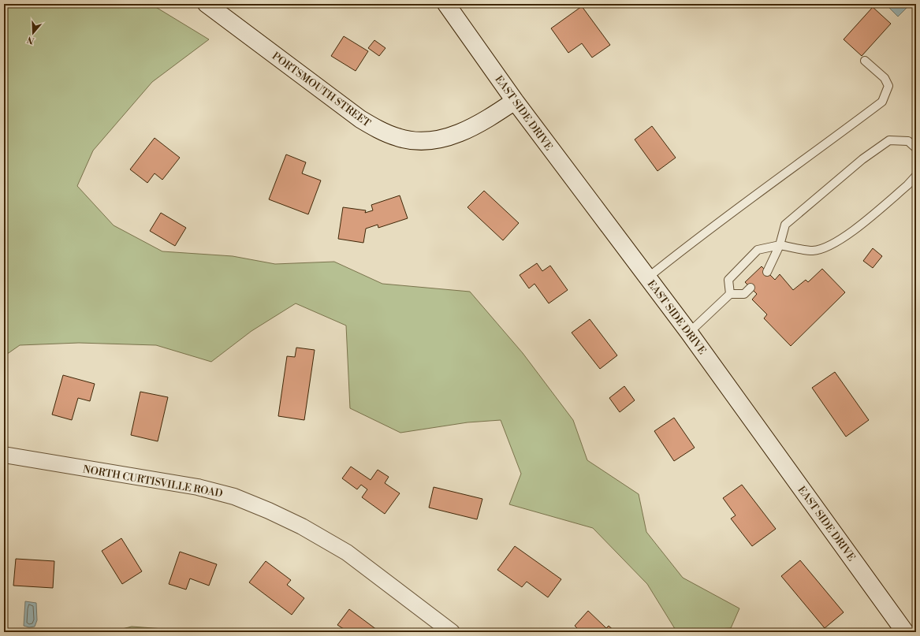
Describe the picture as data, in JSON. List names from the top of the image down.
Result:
{
  "streets": {
    "main road": ["PORTSMOUTH STREET", "EAST SIDE DRIVE"],
    "street": ["NORTH CURTISVILLE ROAD"]
  },
  "crossings": [
    ["PORTSMOUTH STREET", "EAST SIDE DRIVE"]
  ],
  "north": "bottom"
}
